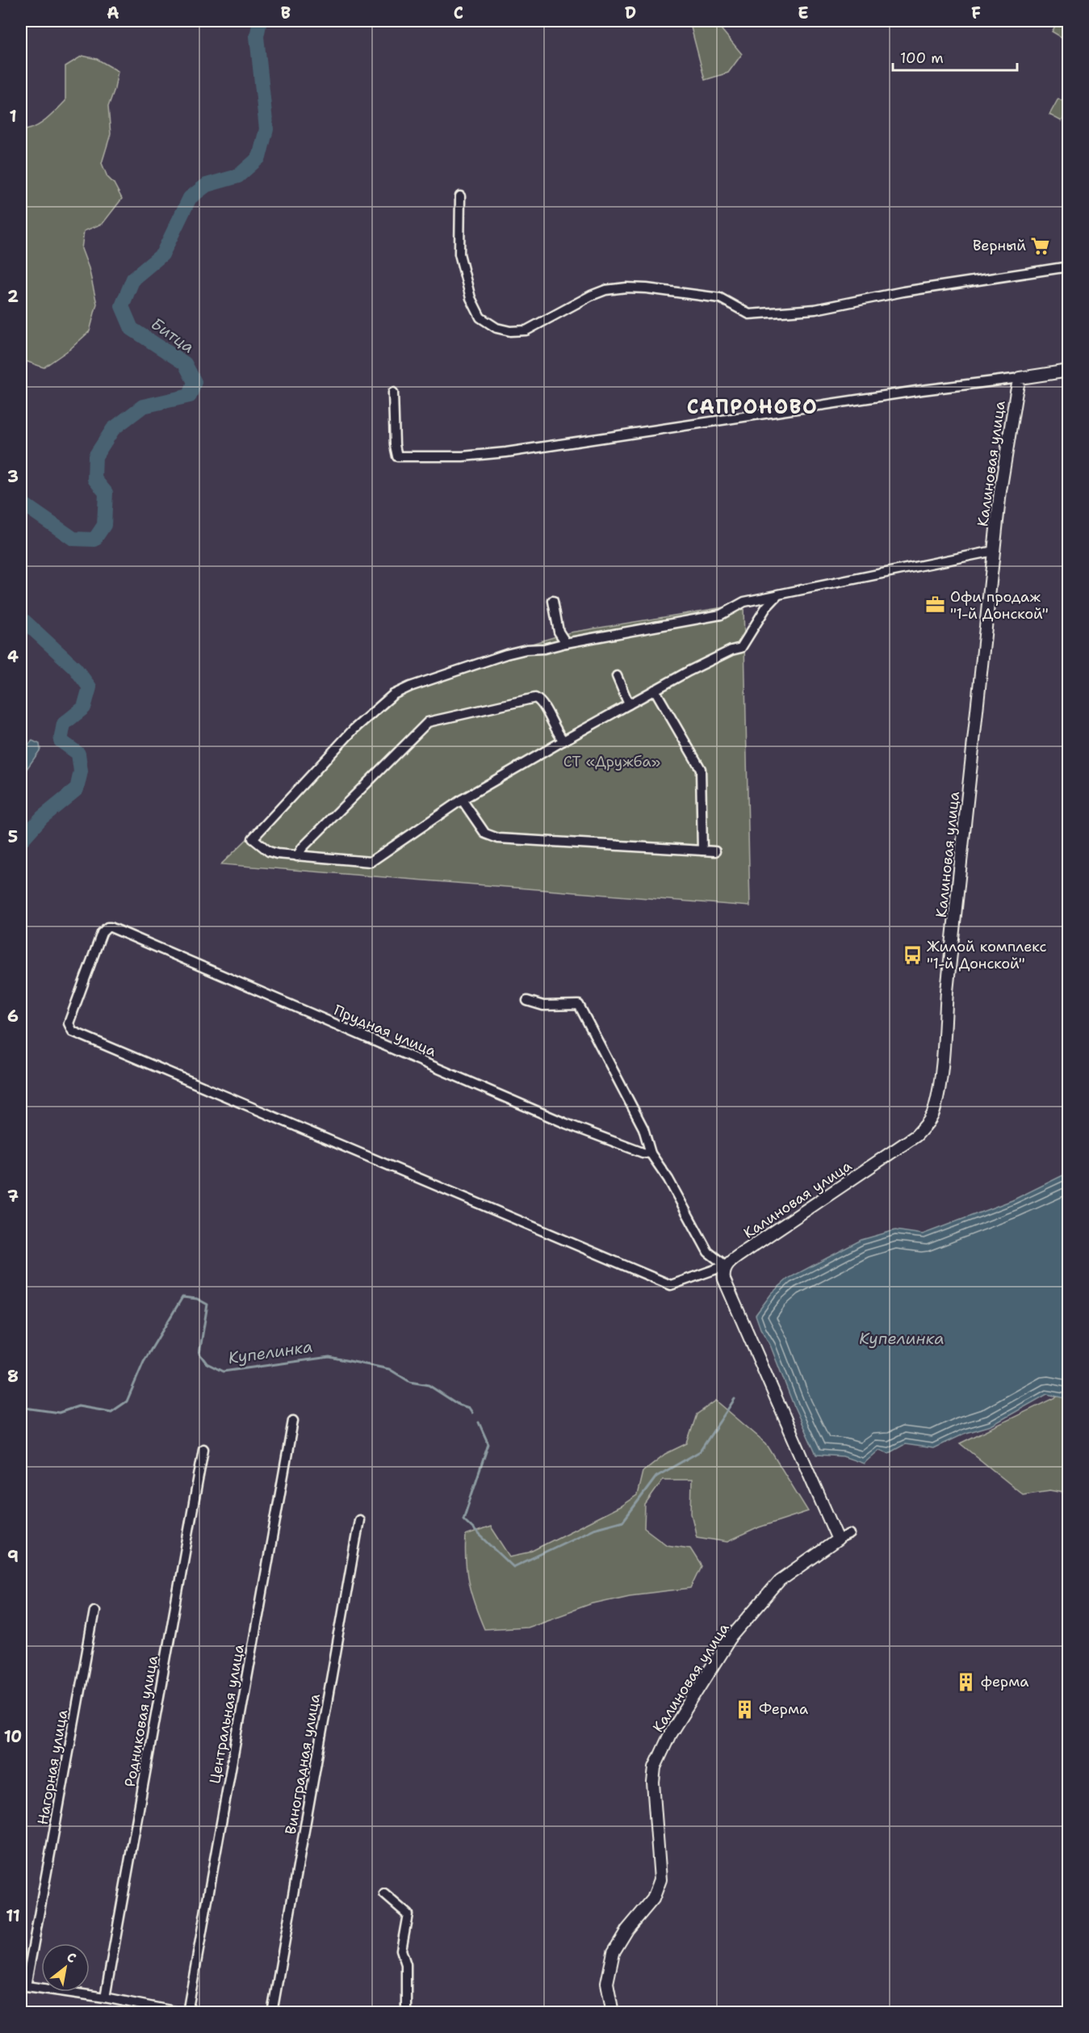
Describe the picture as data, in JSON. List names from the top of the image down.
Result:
{
  "streets": {
    "street": [
      "Калиновая улица",
      "Прудная улица",
      "Центральная улица",
      "Родниковая улица",
      "Виноградная улица",
      "Нагорная улица"
    ]
  },
  "crossings": [
    ["Калиновая улица", "Прудная улица"]
  ],
  "districts": ["САПРОНОВО"],
  "water": ["Битца", "Купелинка"],
  "parks": ["СТ «Дружба»"],
  "places": {
    "supermarket": ["Верный"],
    "office": ["Офи продаж \"1-й Донской\""],
    "bus stop": ["Жилой комплекс \"1-й Донской\""],
    "building": ["ферма", "Ферма"]
  },
  "scale_bar": "100 m",
  "north": "top right",
  "grid": {
    "columns": [
      "A",
      "B",
      "C",
      "D",
      "E",
      "F"
    ],
    "rows": [
      "1",
      "2",
      "3",
      "4",
      "5",
      "6",
      "7",
      "8",
      "9",
      "10",
      "11"
    ]
  }
}
